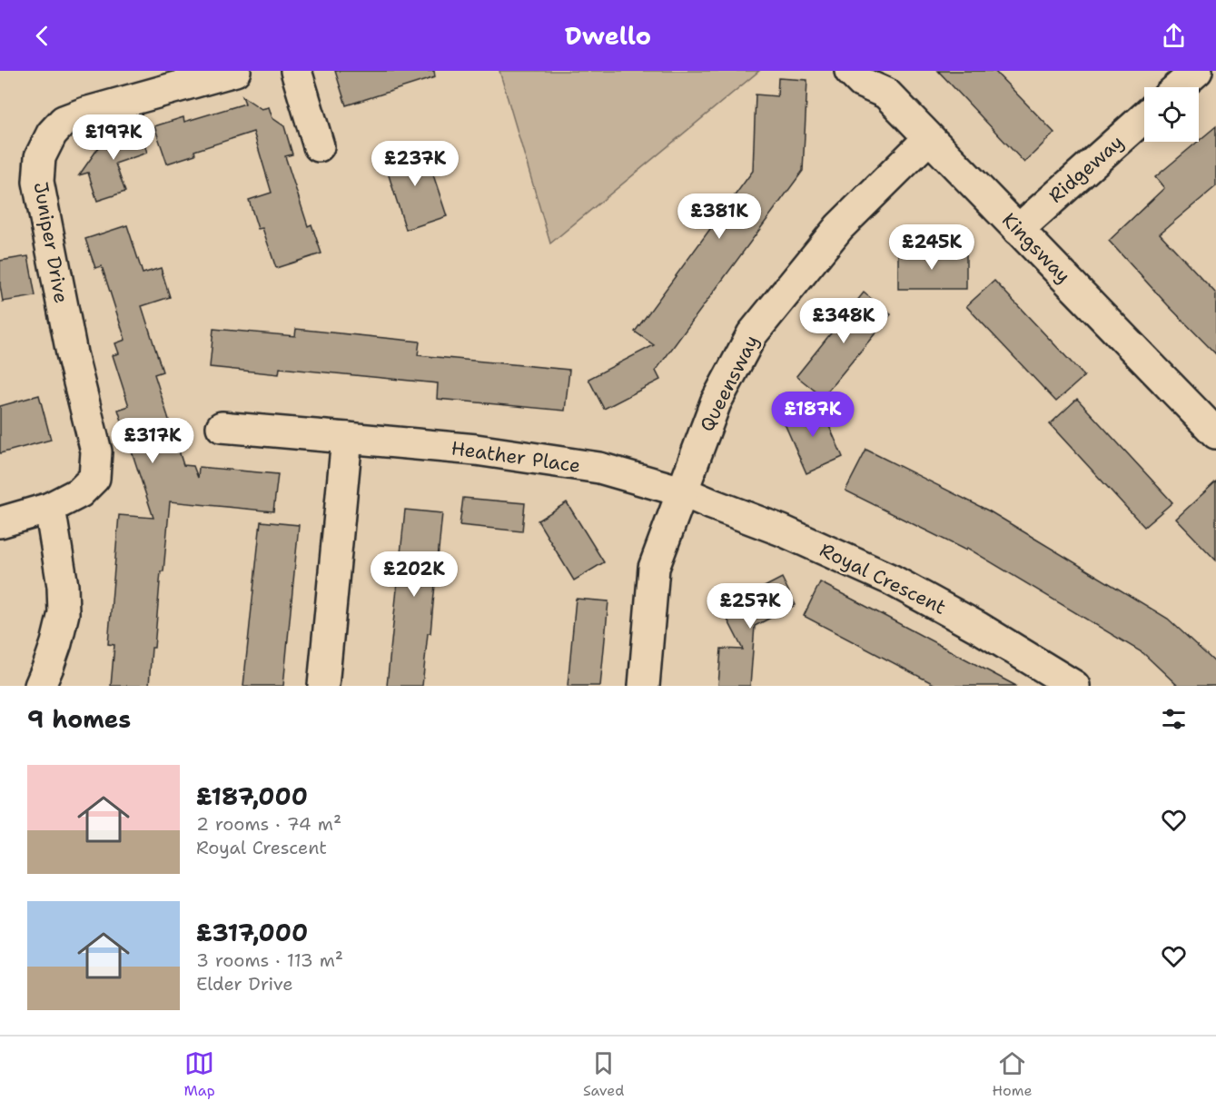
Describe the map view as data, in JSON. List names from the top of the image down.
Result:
{
  "streets": {
    "street": [
      "Ridgeway",
      "Juniper Drive",
      "Kingsway",
      "Queensway",
      "Heather Place",
      "Royal Crescent"
    ]
  },
  "crossings": [
    ["Ridgeway", "Kingsway"],
    ["Kingsway", "Queensway"],
    ["Queensway", "Heather Place"],
    ["Queensway", "Royal Crescent"],
    ["Heather Place", "Royal Crescent"]
  ],
  "page": {
    "header": "Dwello",
    "price": [
      "£197K",
      "£237K",
      "£381K",
      "£245K",
      "£348K",
      "£187K",
      "£317K",
      "£202K",
      "£257K"
    ],
    "heading": "9 homes",
    "list": [
      {
        "name": "£187,000",
        "note": "2 rooms · 74 m² · Royal Crescent"
      },
      {
        "name": "£317,000",
        "note": "3 rooms · 113 m² · Elder Drive"
      }
    ],
    "tabs": ["Map", "Saved", "Home"]
  }
}
